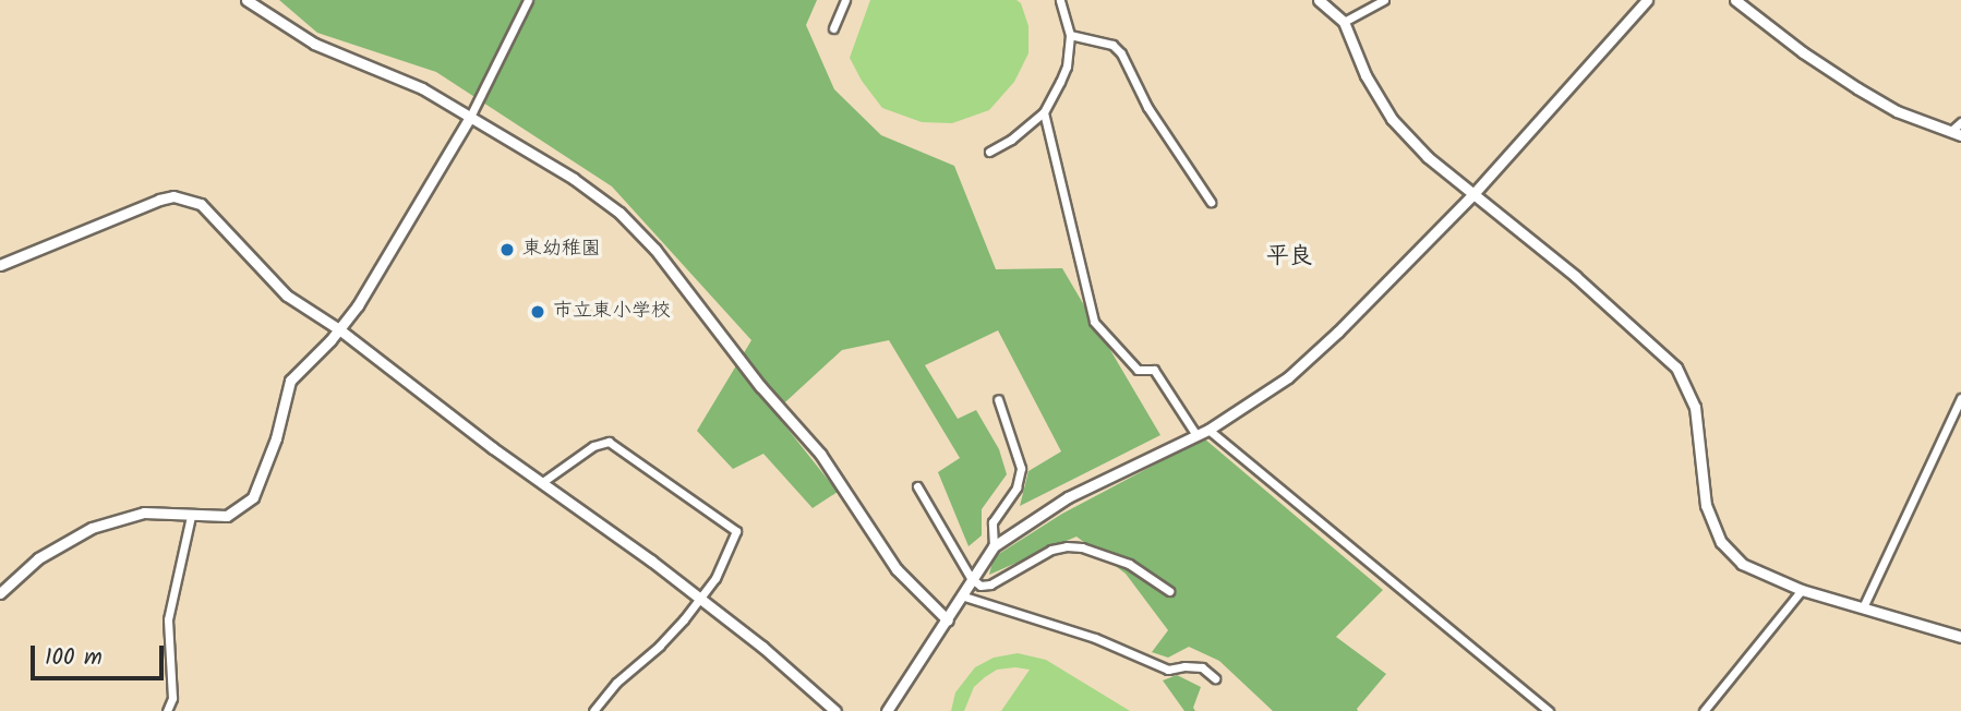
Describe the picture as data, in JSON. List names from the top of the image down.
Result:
{
  "districts": ["平良"],
  "places": ["東幼稚園", "市立東小学校"],
  "scale_bar": "100 m"
}
